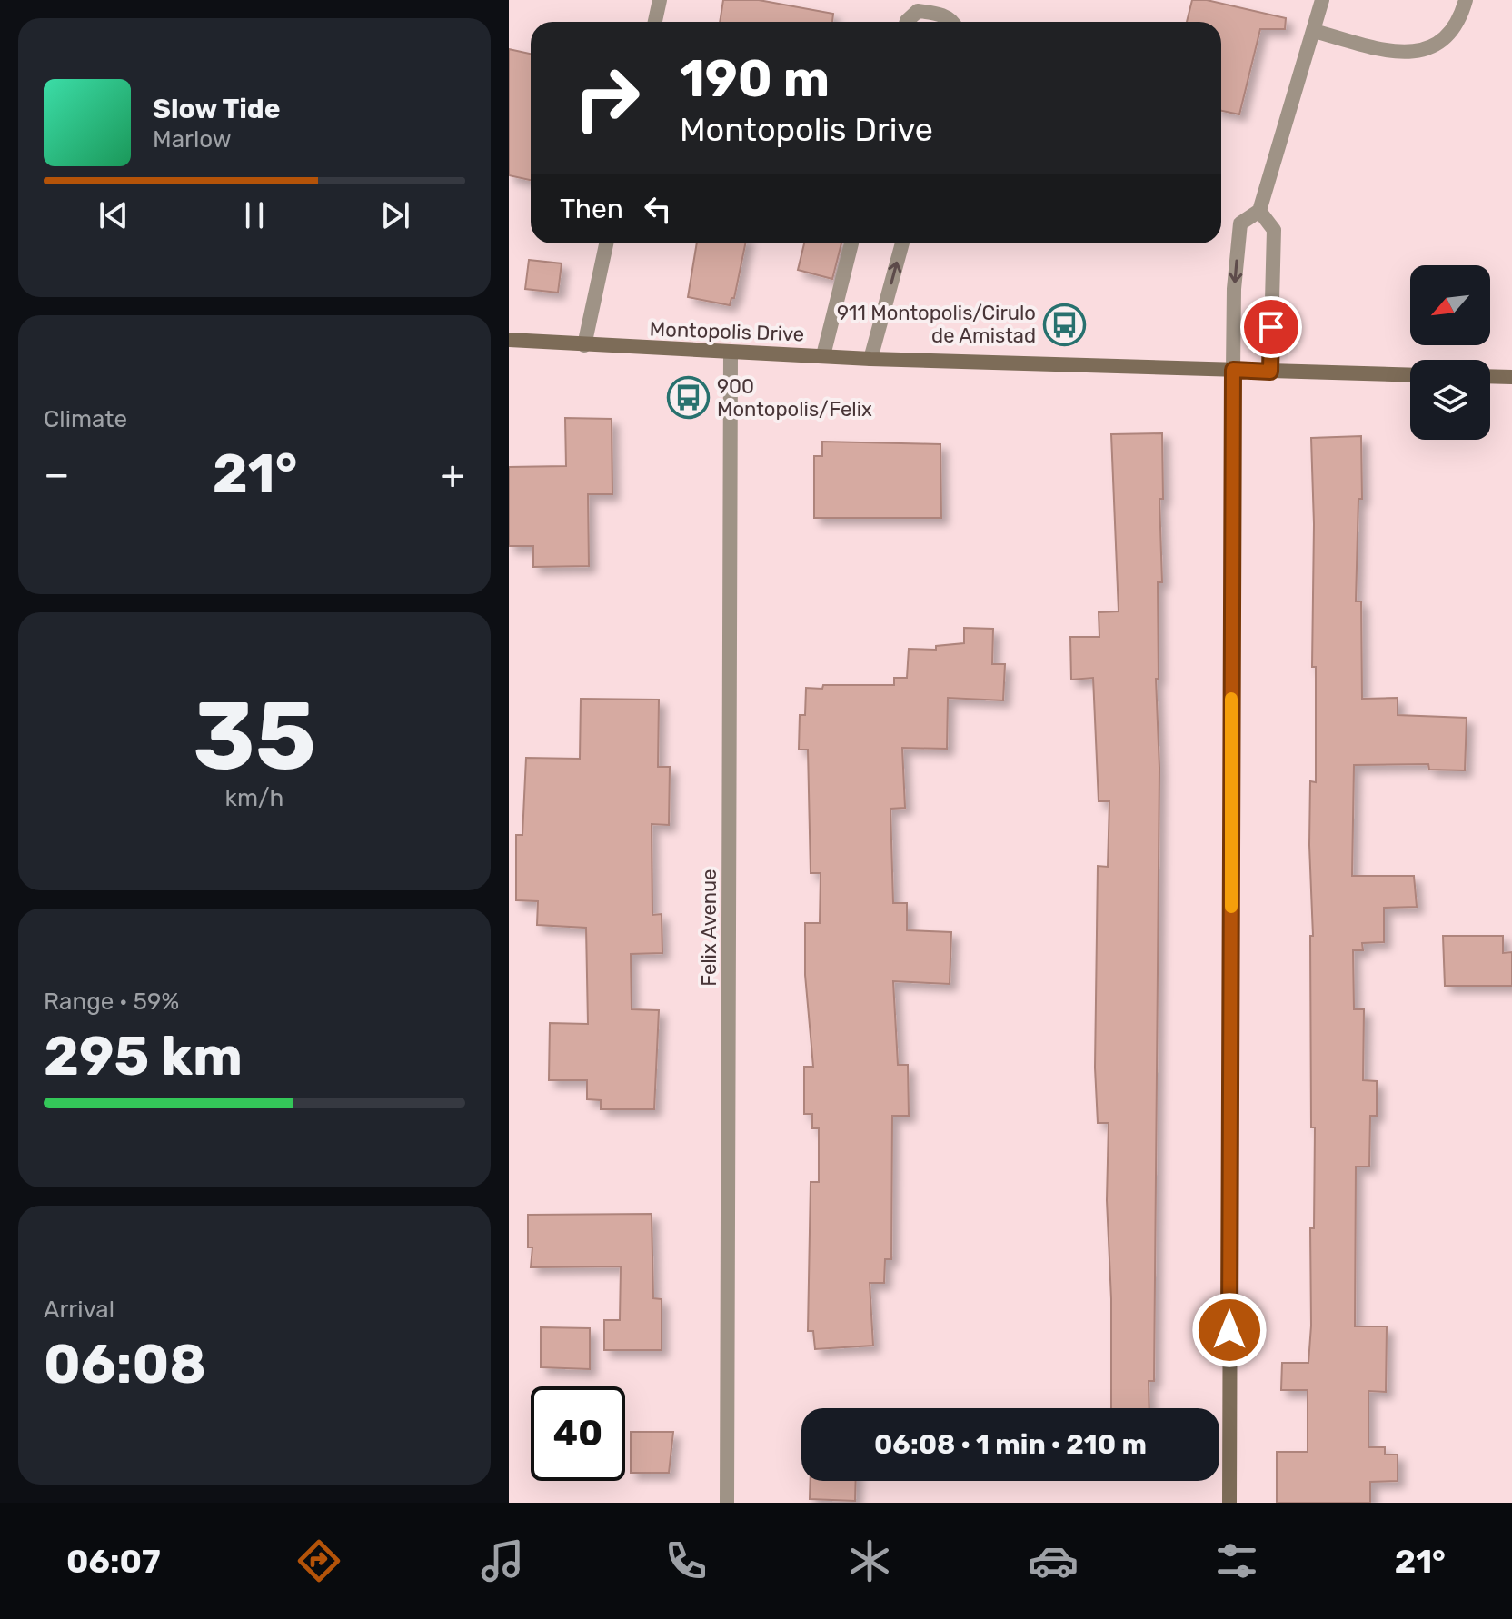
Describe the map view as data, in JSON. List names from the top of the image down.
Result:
{
  "streets": {
    "street": ["Montopolis Drive", "Felix Avenue"]
  },
  "crossings": [
    ["Montopolis Drive", "Felix Avenue"]
  ],
  "places": {
    "bus stop": ["911 Montopolis/Cirulo de Amistad", "900 Montopolis/Felix"]
  },
  "north": "bottom left",
  "page": {
    "turn": ["190 m", "Montopolis Drive"],
    "song": ["Slow Tide", "Marlow"],
    "then": "Then",
    "tile": [
      "Climate",
      ["35", "km/h"],
      ["Range · 59%", "295 km"],
      ["Arrival", "06:08"]
    ],
    "heat": ["−", "21°", "+"],
    "limit": "40",
    "trip": "06:08 · 1 min · 210 m",
    "tabs": ["06:07", "21°"]
  }
}
